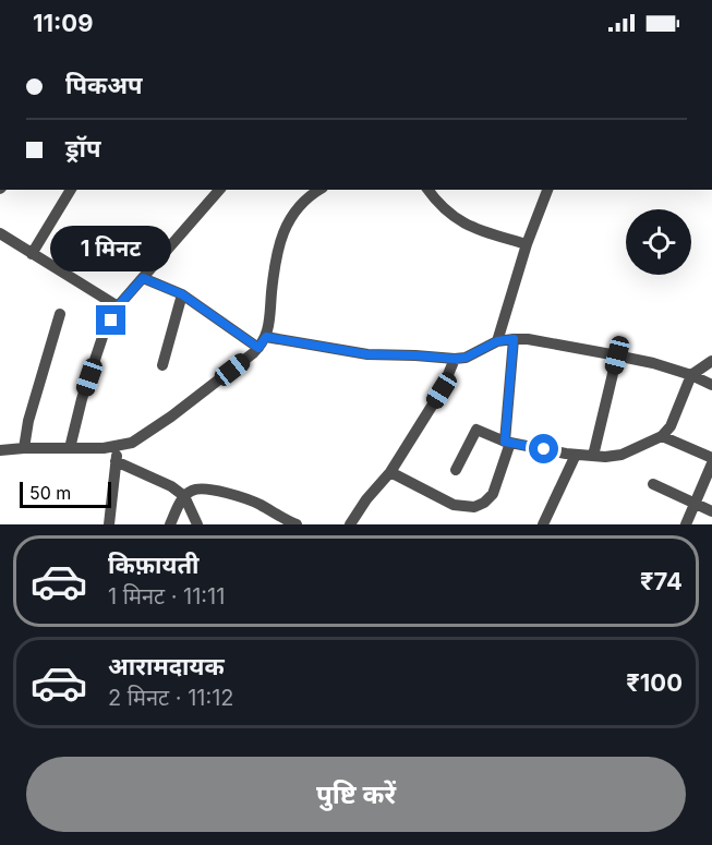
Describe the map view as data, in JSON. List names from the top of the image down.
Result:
{
  "scale_bar": "50 m",
  "page": {
    "status": "11:09",
    "banner": ["पिकअप", "ड्रॉप"],
    "bubble": "1 मिनट",
    "scale": "50 m",
    "list": [
      {
        "name": "किफ़ायती",
        "note": "1 मिनट · 11:11",
        "value": "₹74"
      },
      {
        "name": "आरामदायक",
        "note": "2 मिनट · 11:12",
        "value": "₹100"
      }
    ],
    "buttons": "पुष्टि करें"
  }
}
